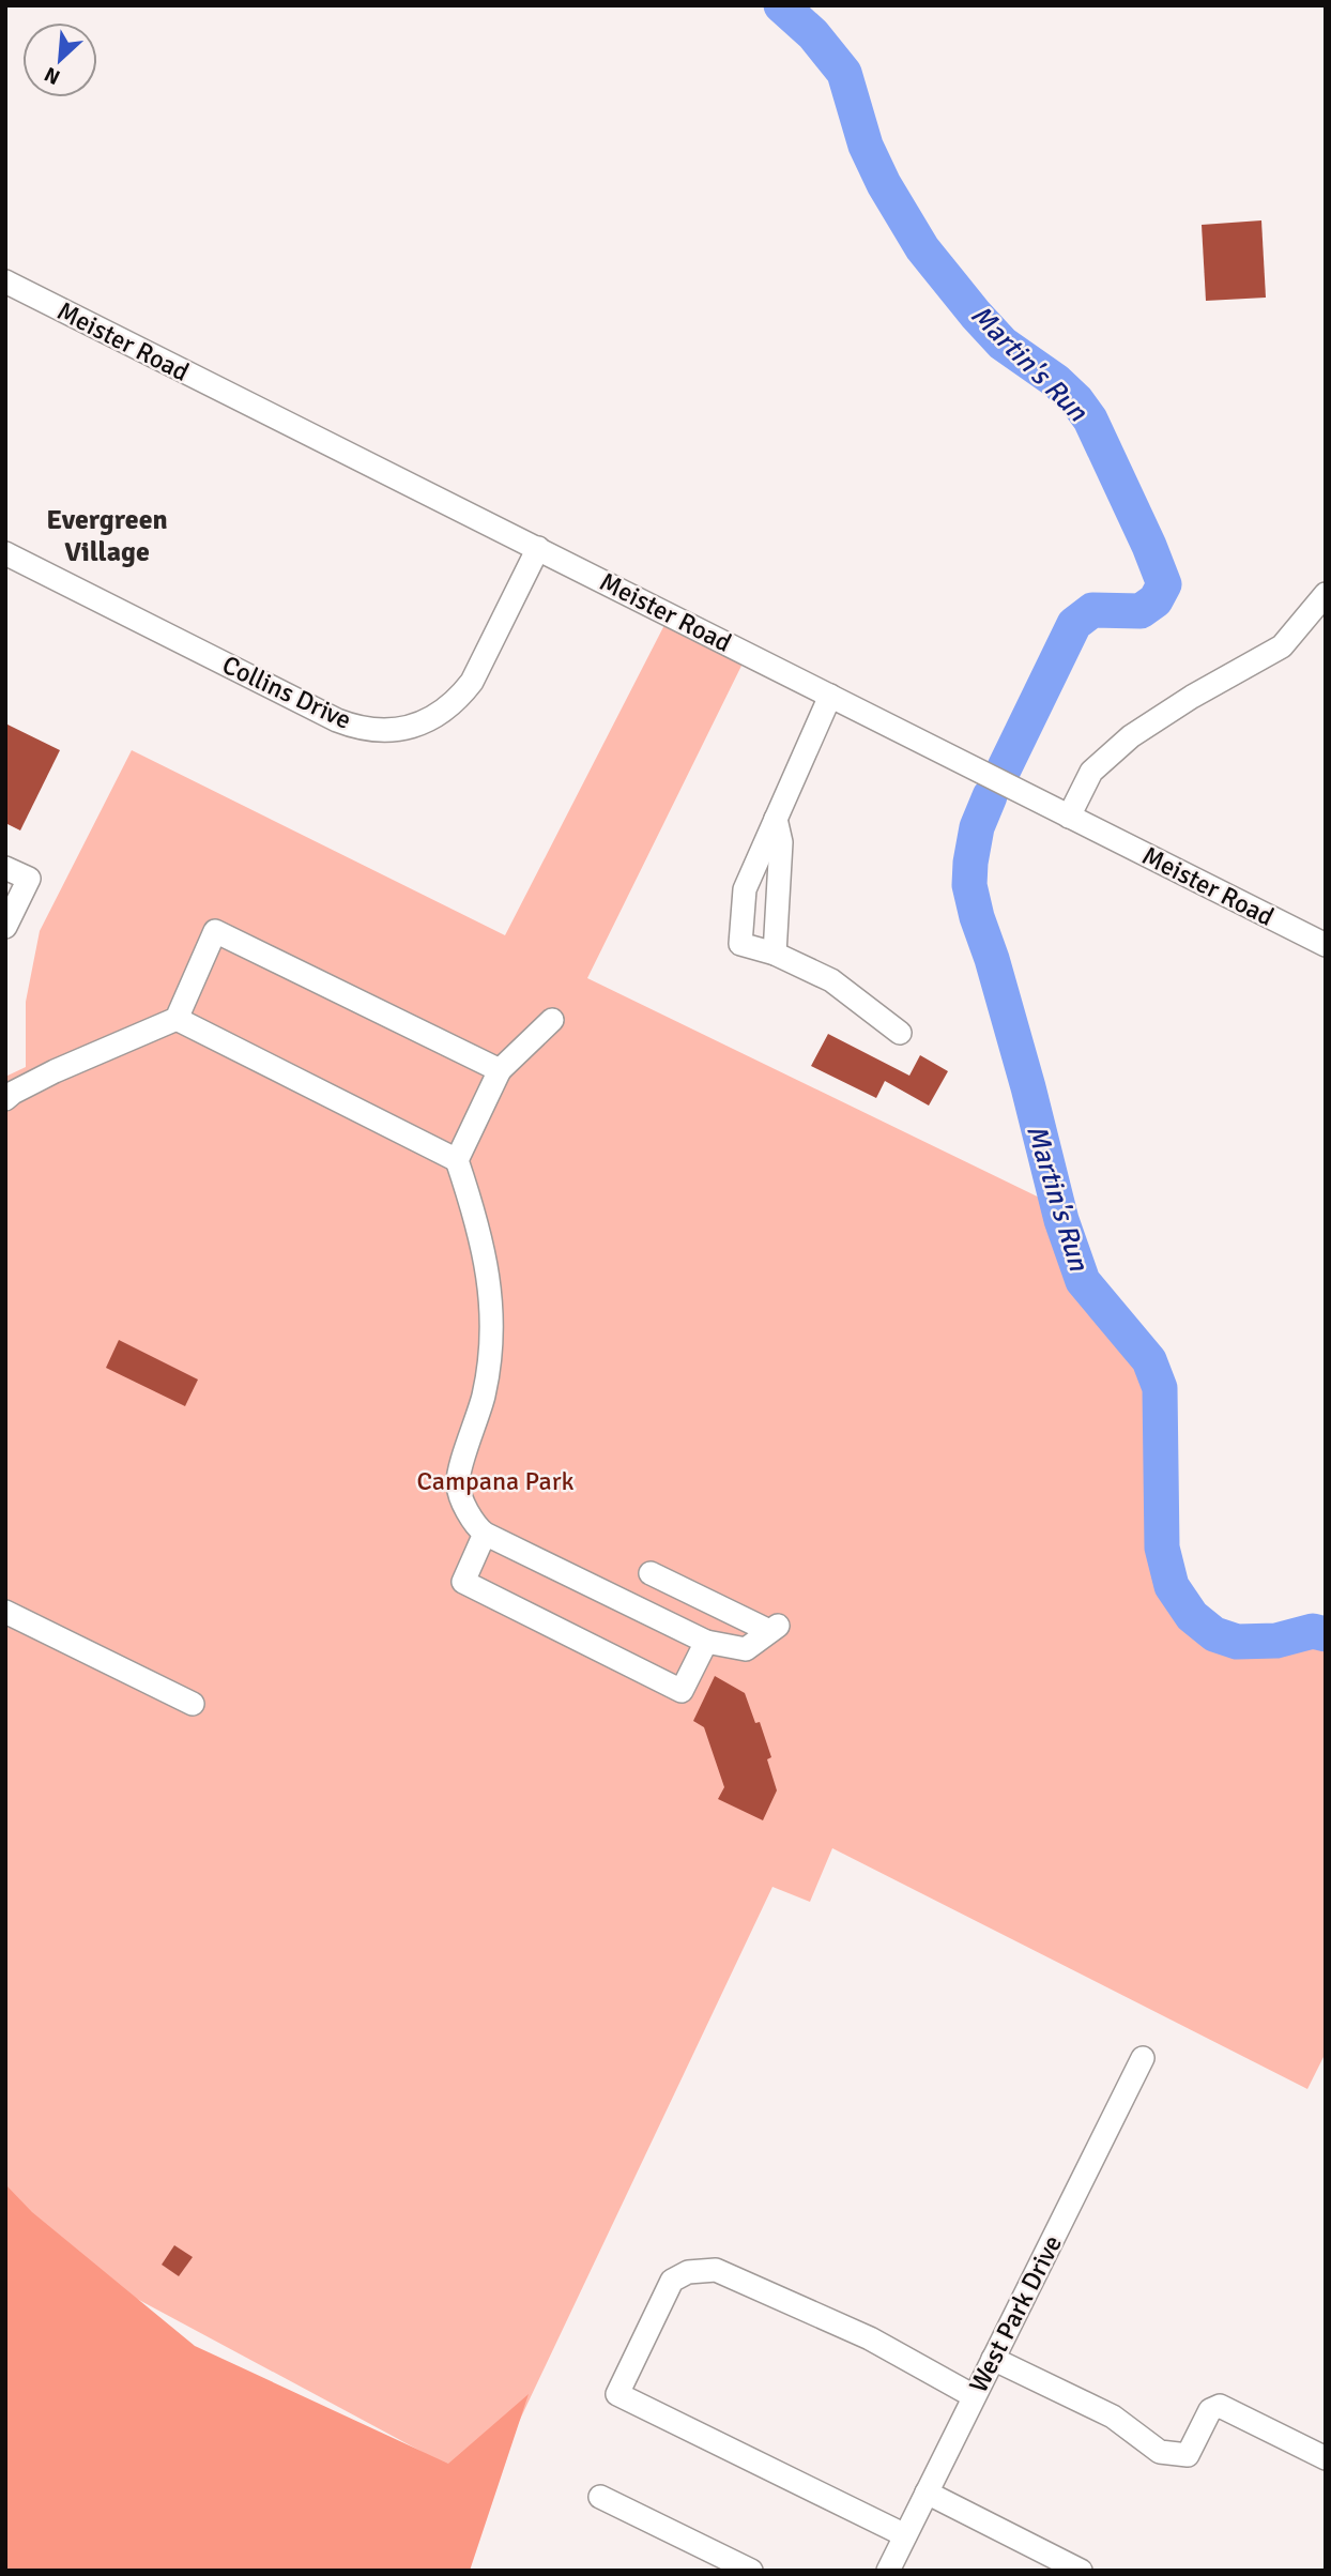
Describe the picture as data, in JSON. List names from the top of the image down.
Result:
{
  "streets": {
    "street": ["Meister Road", "Collins Drive", "West Park Drive"]
  },
  "crossings": [
    ["Meister Road", "Collins Drive"]
  ],
  "districts": ["Evergreen Village"],
  "water": ["Martin's Run"],
  "parks": ["Campana Park"],
  "north": "bottom left"
}
